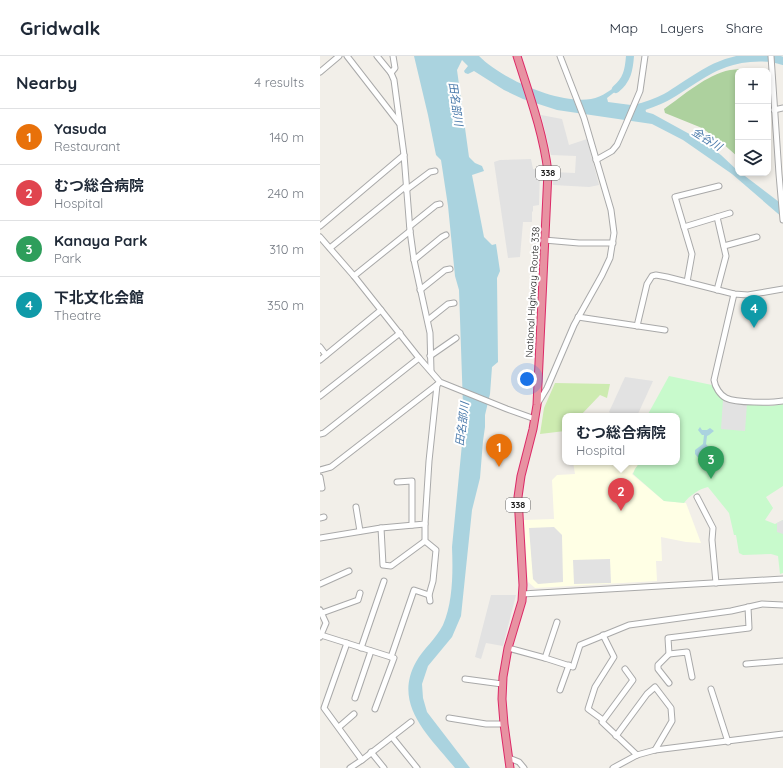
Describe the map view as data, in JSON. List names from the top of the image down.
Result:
{
  "streets": {
    "highway": ["338", "National Highway Route 338"]
  },
  "water": ["田名部川", "金谷川"],
  "page": {
    "header": "Gridwalk",
    "nav": ["Map", "Layers", "Share"],
    "heading": ["Nearby", "4 results"],
    "map_buttons": ["+", "−"],
    "list": [
      {
        "mark": "1",
        "name": "Yasuda",
        "note": "Restaurant",
        "value": "140 m"
      },
      {
        "mark": "2",
        "name": "むつ総合病院",
        "note": "Hospital",
        "value": "240 m"
      },
      {
        "mark": "3",
        "name": "Kanaya Park",
        "note": "Park",
        "value": "310 m"
      },
      {
        "mark": "4",
        "name": "下北文化会館",
        "note": "Theatre",
        "value": "350 m"
      }
    ],
    "pins": [
      "4",
      "1",
      "3",
      "2"
    ],
    "popup": ["むつ総合病院", "Hospital"]
  }
}
